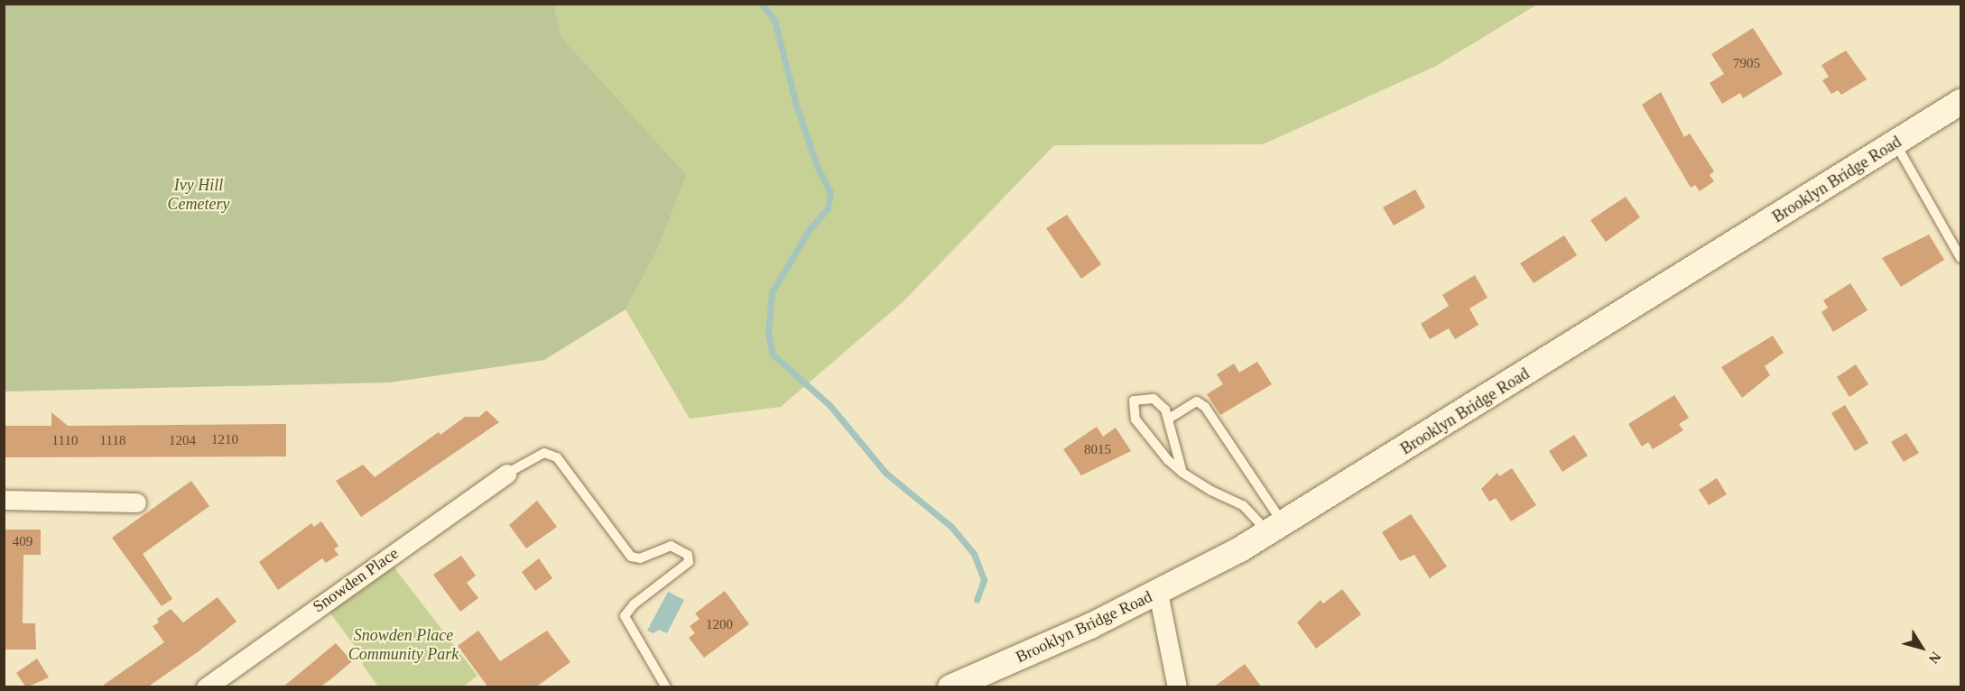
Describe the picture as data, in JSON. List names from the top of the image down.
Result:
{
  "streets": {
    "street": ["Brooklyn Bridge Road", "Snowden Place"]
  },
  "parks": ["Ivy Hill Cemetery", "Snowden Place Community Park"],
  "house_numbers": [
    "7905",
    "1210",
    "1110",
    "1118",
    "1204",
    "8015",
    "409",
    "1200"
  ],
  "north": "bottom right"
}
